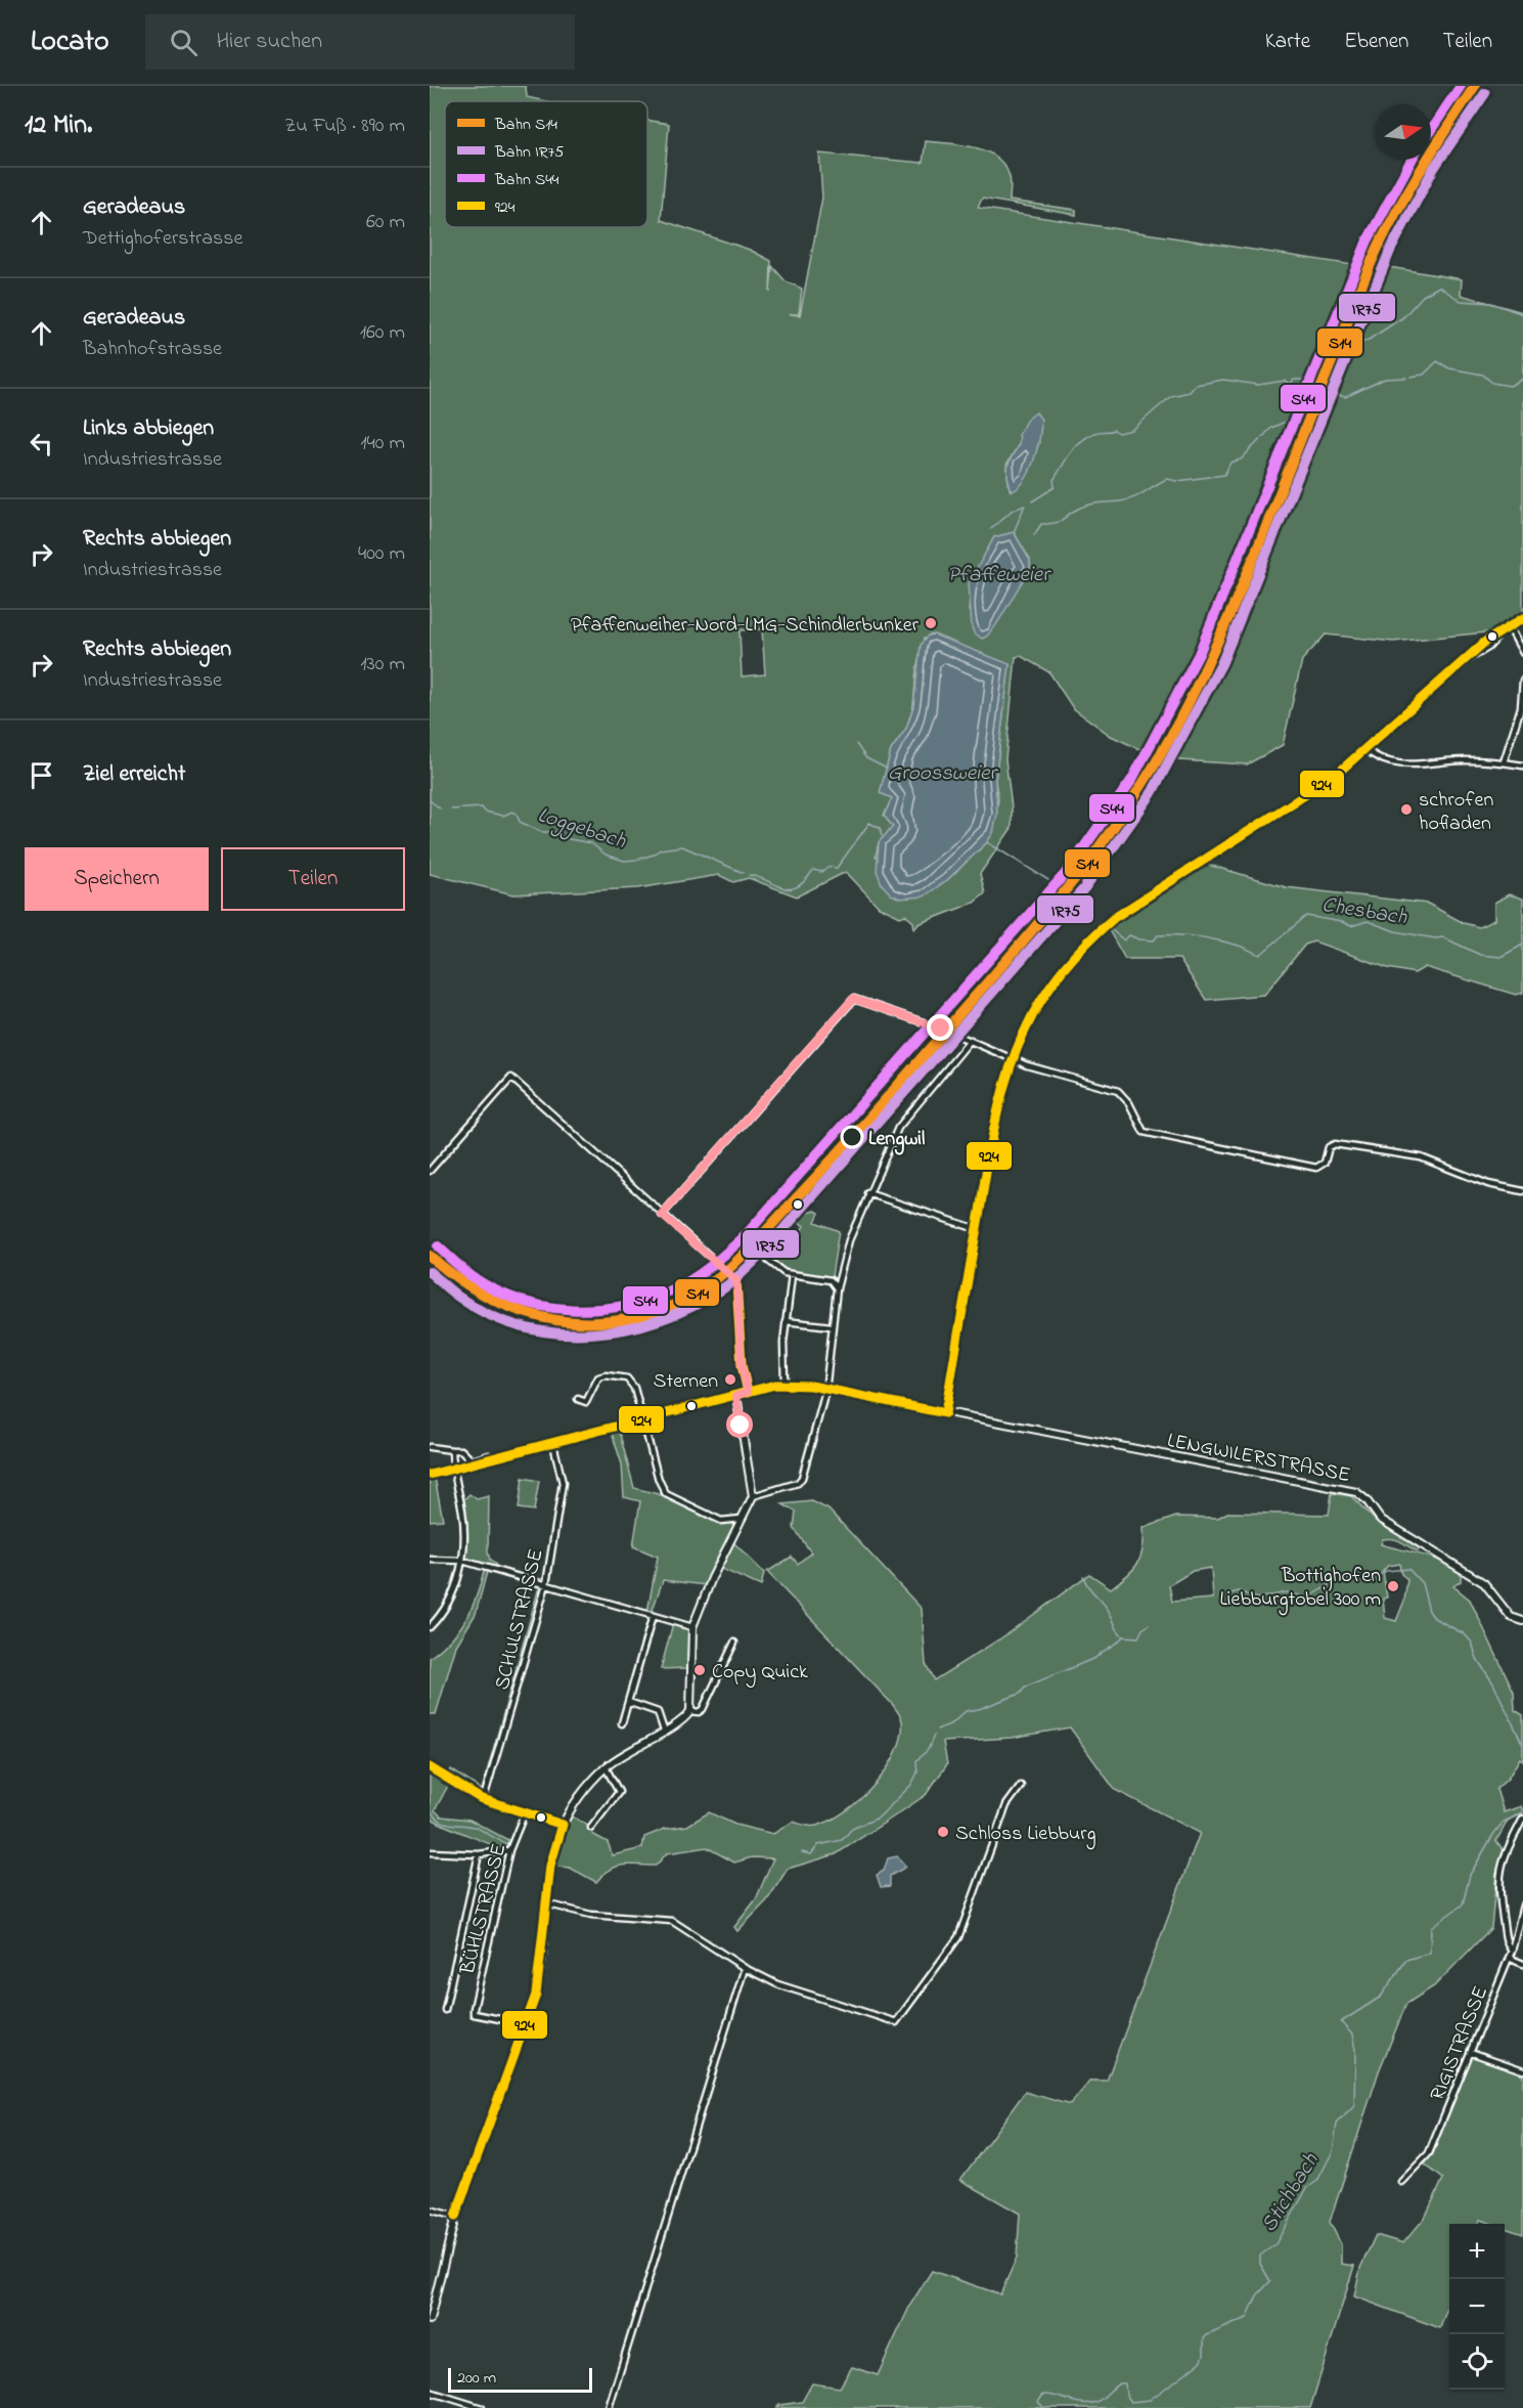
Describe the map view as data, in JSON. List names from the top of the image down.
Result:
{
  "streets": {
    "street": [
      "LENGWILERSTRASSE",
      "SCHULSTRASSE",
      "BÜHLSTRASSE",
      "RIGISTRASSE"
    ]
  },
  "water": [
    "Pfaffeweier",
    "Groossweier",
    "Loggebach",
    "Chesbach",
    "Stichbach"
  ],
  "places": [
    "Pfaffenweiher-Nord-LMG-Schindlerbunker",
    "schrofen hofladen",
    "Lengwil",
    "Sternen",
    "Bottighofen Liebburgtobel 300 m",
    "Copy Quick",
    "Schloss Liebburg"
  ],
  "lines": [
    "rail line S14",
    "rail line S44",
    "rail line IR75",
    "transit line 924"
  ],
  "legend": [
    "Bahn S14",
    "Bahn IR75",
    "Bahn S44",
    "924"
  ],
  "scale_bar": "200 m",
  "north": "right",
  "page": {
    "header": "Locato",
    "search": "Hier suchen",
    "nav": ["Karte", "Ebenen", "Teilen"],
    "heading": ["12 Min.", "Zu Fuß · 890 m"],
    "list": [
      ["Geradeaus", "Dettighoferstrasse", "60 m"],
      ["Geradeaus", "Bahnhofstrasse", "160 m"],
      ["Links abbiegen", "Industriestrasse", "140 m"],
      ["Rechts abbiegen", "Industriestrasse", "400 m"],
      ["Rechts abbiegen", "Industriestrasse", "130 m"],
      "Ziel erreicht"
    ],
    "buttons": ["Speichern", "Teilen"],
    "map_buttons": ["+", "−"],
    "scale": "200 m"
  }
}
